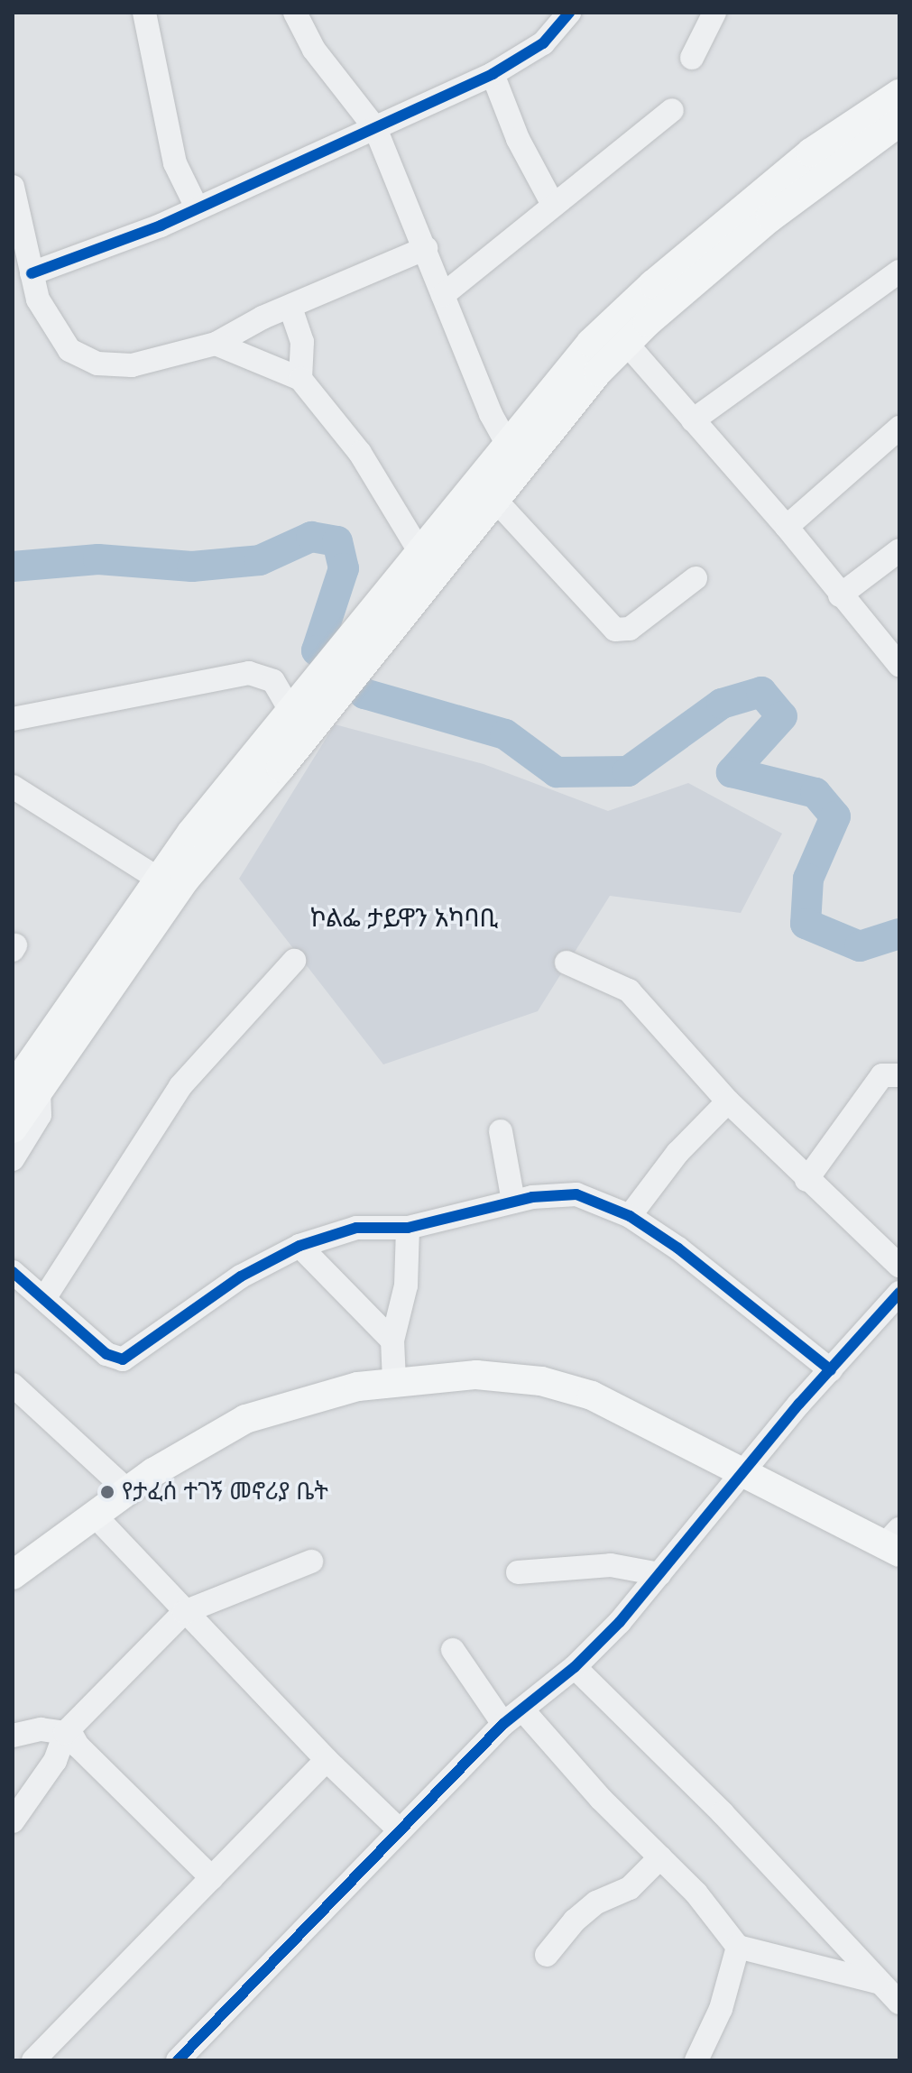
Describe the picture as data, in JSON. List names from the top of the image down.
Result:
{
  "districts": ["ኮልፌ ታይዋን አካባቢ"],
  "places": ["የታፈሰ ተገኝ መኖሪያ ቤት"]
}
